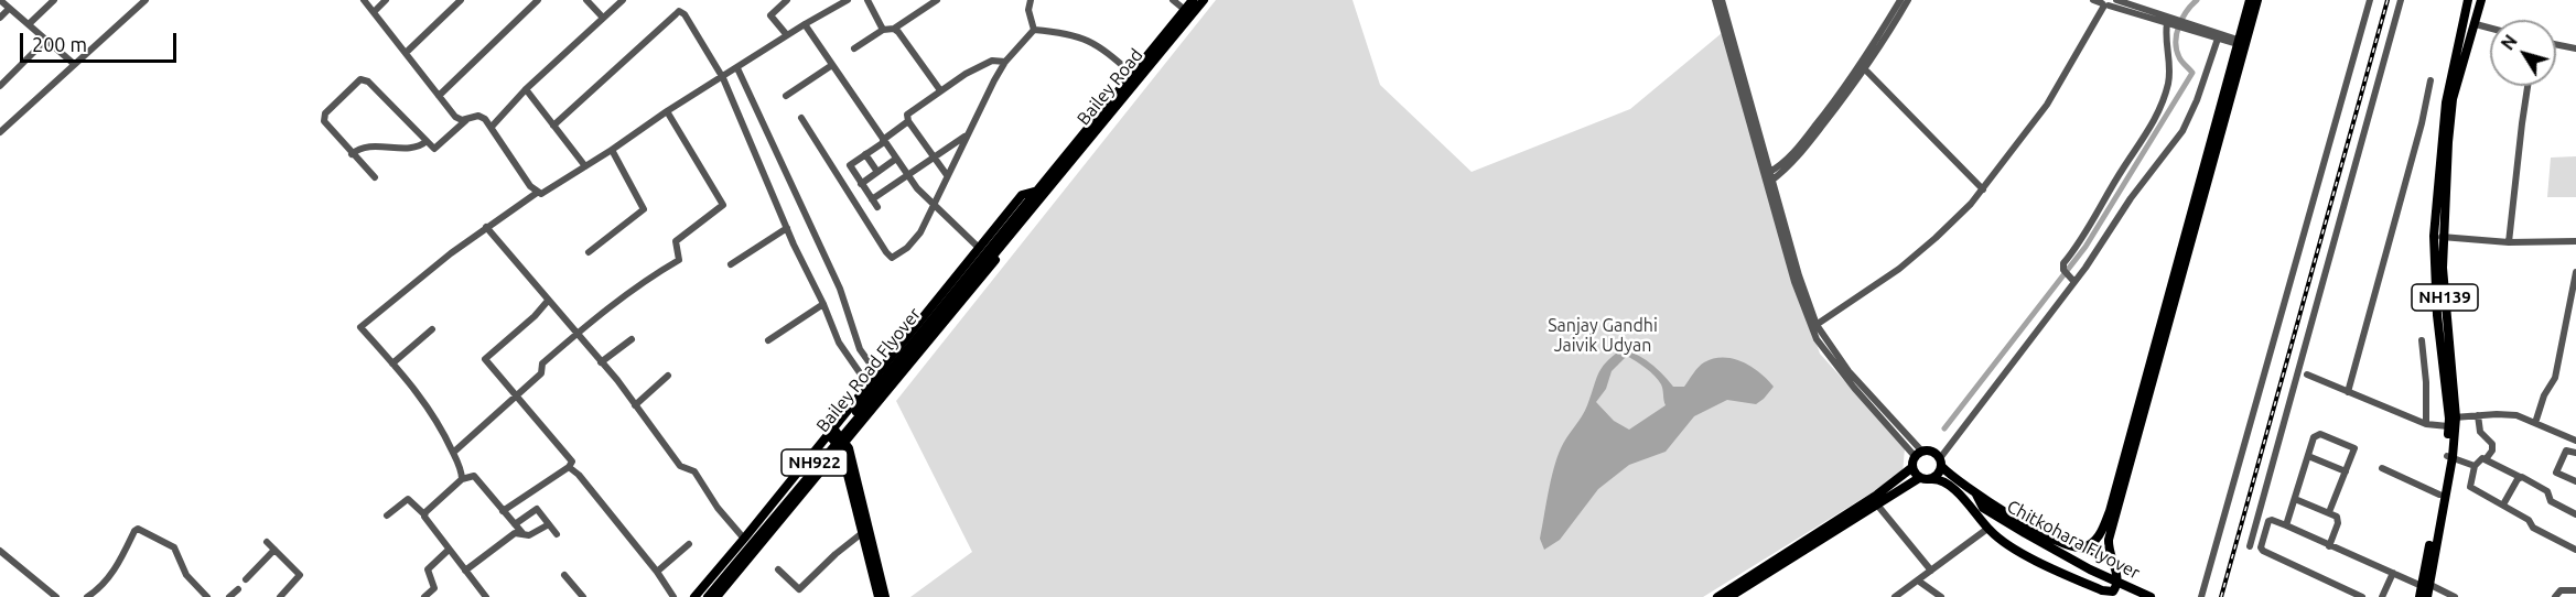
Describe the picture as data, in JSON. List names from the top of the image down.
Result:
{
  "streets": {
    "highway": [
      "Bailey Road",
      "NH139",
      "Bailey Road Flyover",
      "NH922"
    ],
    "main road": ["Chitkohara Flyover"]
  },
  "crossings": [
    ["Bailey Road", "Bailey Road Flyover"]
  ],
  "parks": ["Sanjay Gandhi Jaivik Udyan"],
  "scale_bar": "200 m",
  "north": "top left"
}
